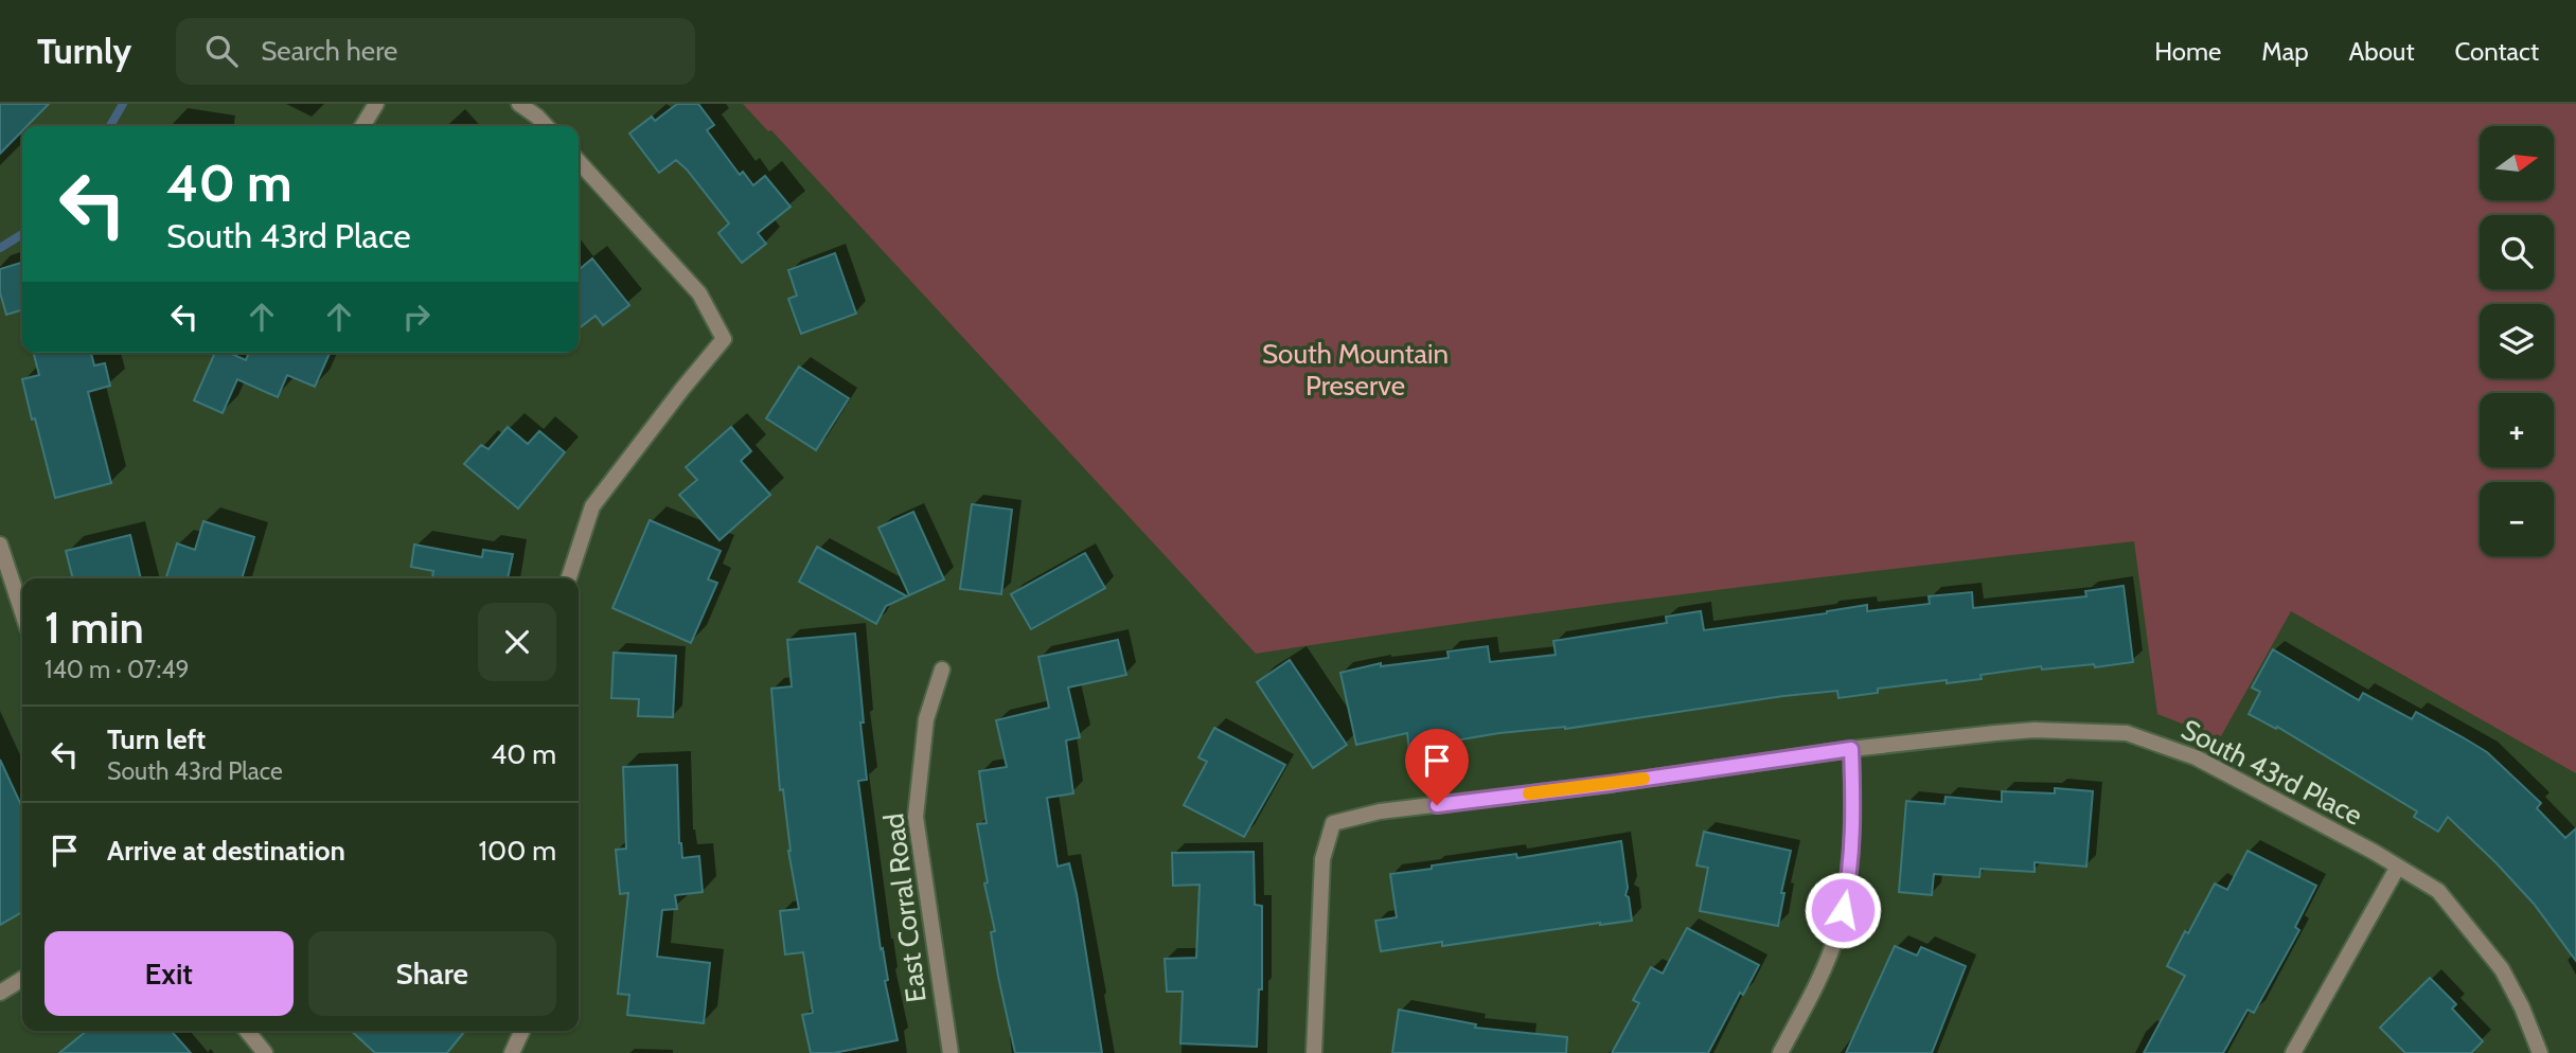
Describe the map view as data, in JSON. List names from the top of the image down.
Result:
{
  "streets": {
    "street": ["South 43rd Place", "East Corral Road"]
  },
  "parks": ["South Mountain Preserve"],
  "north": "right",
  "page": {
    "header": "Turnly",
    "search": "Search here",
    "nav": [
      "Home",
      "Map",
      "About",
      "Contact"
    ],
    "map_buttons": ["+", "−"],
    "turn": ["40 m", "South 43rd Place"],
    "heading": ["1 min", "140 m · 07:49"],
    "list": [
      {
        "name": "Turn left",
        "note": "South 43rd Place",
        "value": "40 m"
      },
      {
        "name": "Arrive at destination",
        "value": "100 m"
      }
    ],
    "buttons": ["Exit", "Share"]
  }
}
